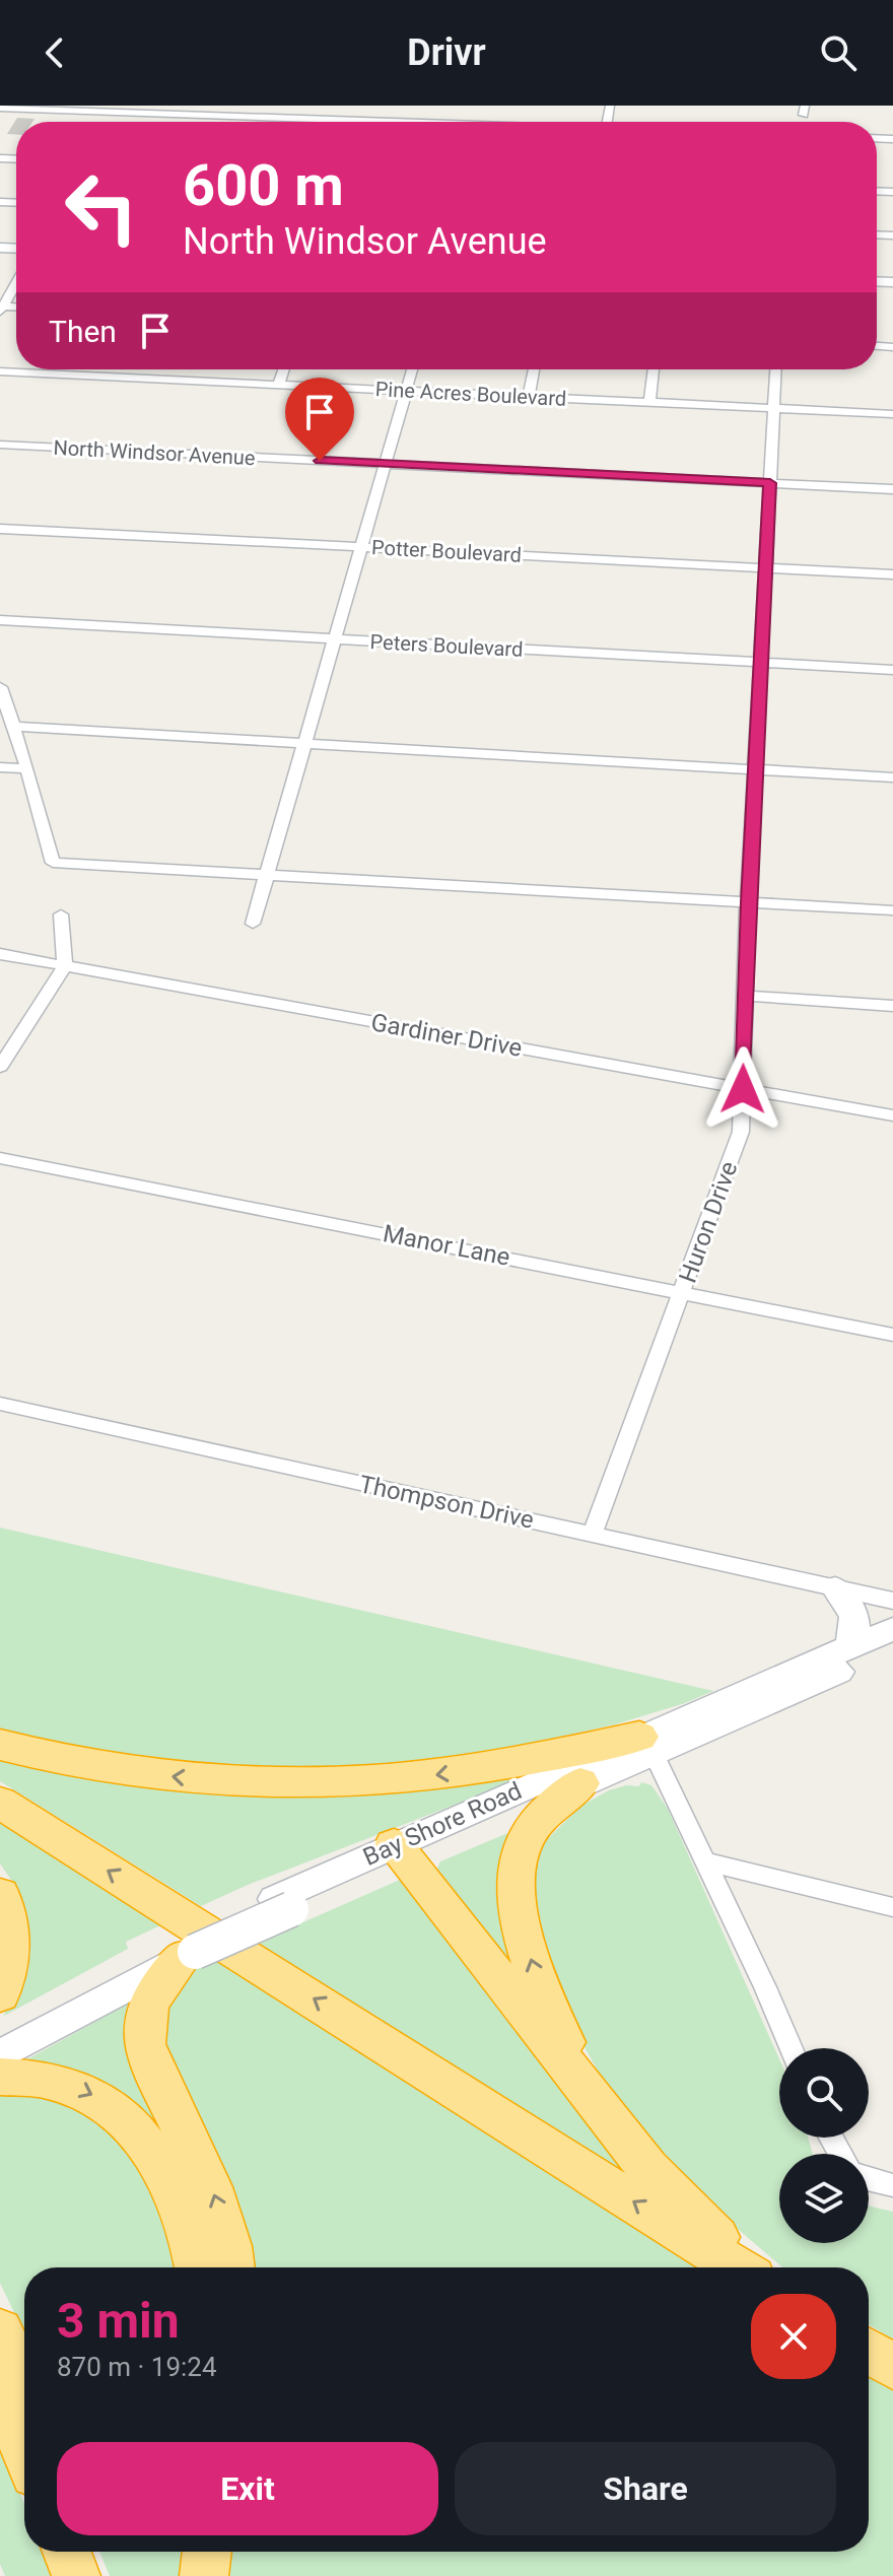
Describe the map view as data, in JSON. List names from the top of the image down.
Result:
{
  "streets": {
    "main road": ["Bay Shore Road"],
    "street": [
      "Pine Acres Boulevard",
      "North Windsor Avenue",
      "Potter Boulevard",
      "Peters Boulevard",
      "Gardiner Drive",
      "Huron Drive",
      "Manor Lane",
      "Thompson Drive"
    ]
  },
  "crossings": [
    ["Pine Acres Boulevard", "Huron Drive"],
    ["North Windsor Avenue", "Huron Drive"],
    ["Potter Boulevard", "Huron Drive"],
    ["Peters Boulevard", "Huron Drive"],
    ["Gardiner Drive", "Huron Drive"],
    ["Huron Drive", "Manor Lane"],
    ["Huron Drive", "Thompson Drive"]
  ],
  "page": {
    "header": "Drivr",
    "turn": ["600 m", "North Windsor Avenue"],
    "then": "Then",
    "heading": ["3 min", "870 m · 19:24"],
    "buttons": ["Exit", "Share"]
  }
}
